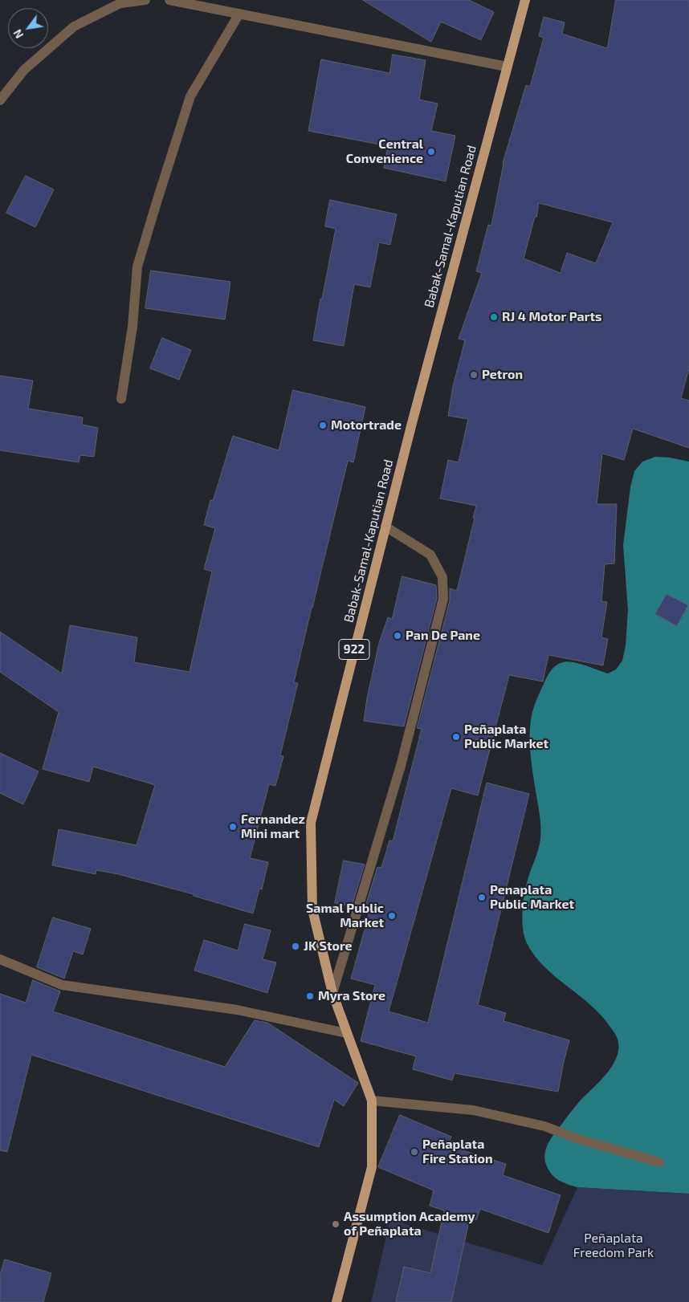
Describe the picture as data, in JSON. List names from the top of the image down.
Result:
{
  "streets": {
    "main road": ["Babak-Samal-Kaputian Road", "922"]
  },
  "parks": ["Peñaplata Freedom Park"],
  "places": [
    "Central Convenience",
    "RJ 4 Motor Parts",
    "Petron",
    "Motortrade",
    "Pan De Pane",
    "Peñaplata Public Market",
    "Fernandez Mini mart",
    "Penaplata Public Market",
    "Samal Public Market",
    "JK Store",
    "Myra Store",
    "Peñaplata Fire Station",
    "Assumption Academy of Peñaplata"
  ],
  "north": "bottom left"
}
